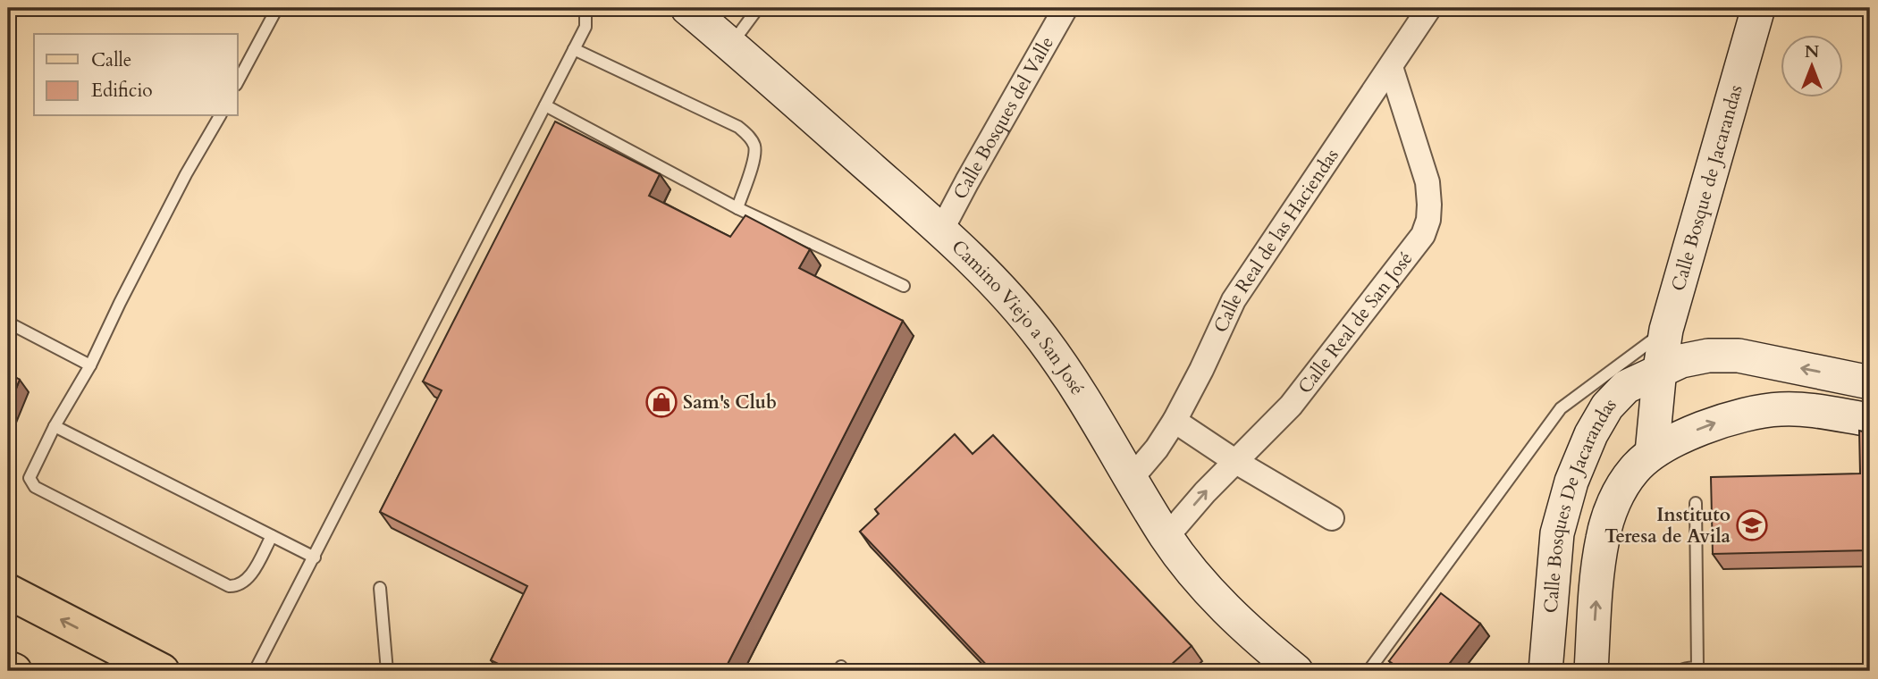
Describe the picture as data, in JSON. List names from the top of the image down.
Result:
{
  "streets": {
    "street": [
      "Calle Bosques del Valle",
      "Calle Bosque de Jacarandas",
      "Calle Real de las Haciendas",
      "Camino Viejo a San José",
      "Calle Real de San José",
      "Calle Bosques De Jacarandas"
    ]
  },
  "crossings": [
    ["Calle Bosques del Valle", "Camino Viejo a San José"],
    ["Calle Bosque de Jacarandas", "Calle Bosques De Jacarandas"],
    ["Calle Real de las Haciendas", "Camino Viejo a San José"],
    ["Calle Real de las Haciendas", "Calle Real de San José"],
    ["Camino Viejo a San José", "Calle Real de San José"]
  ],
  "places": {
    "shop": ["Sam's Club"],
    "school or university": ["Instituto Teresa de Avila"]
  },
  "legend": ["Calle", "Edificio"],
  "north": "top"
}
